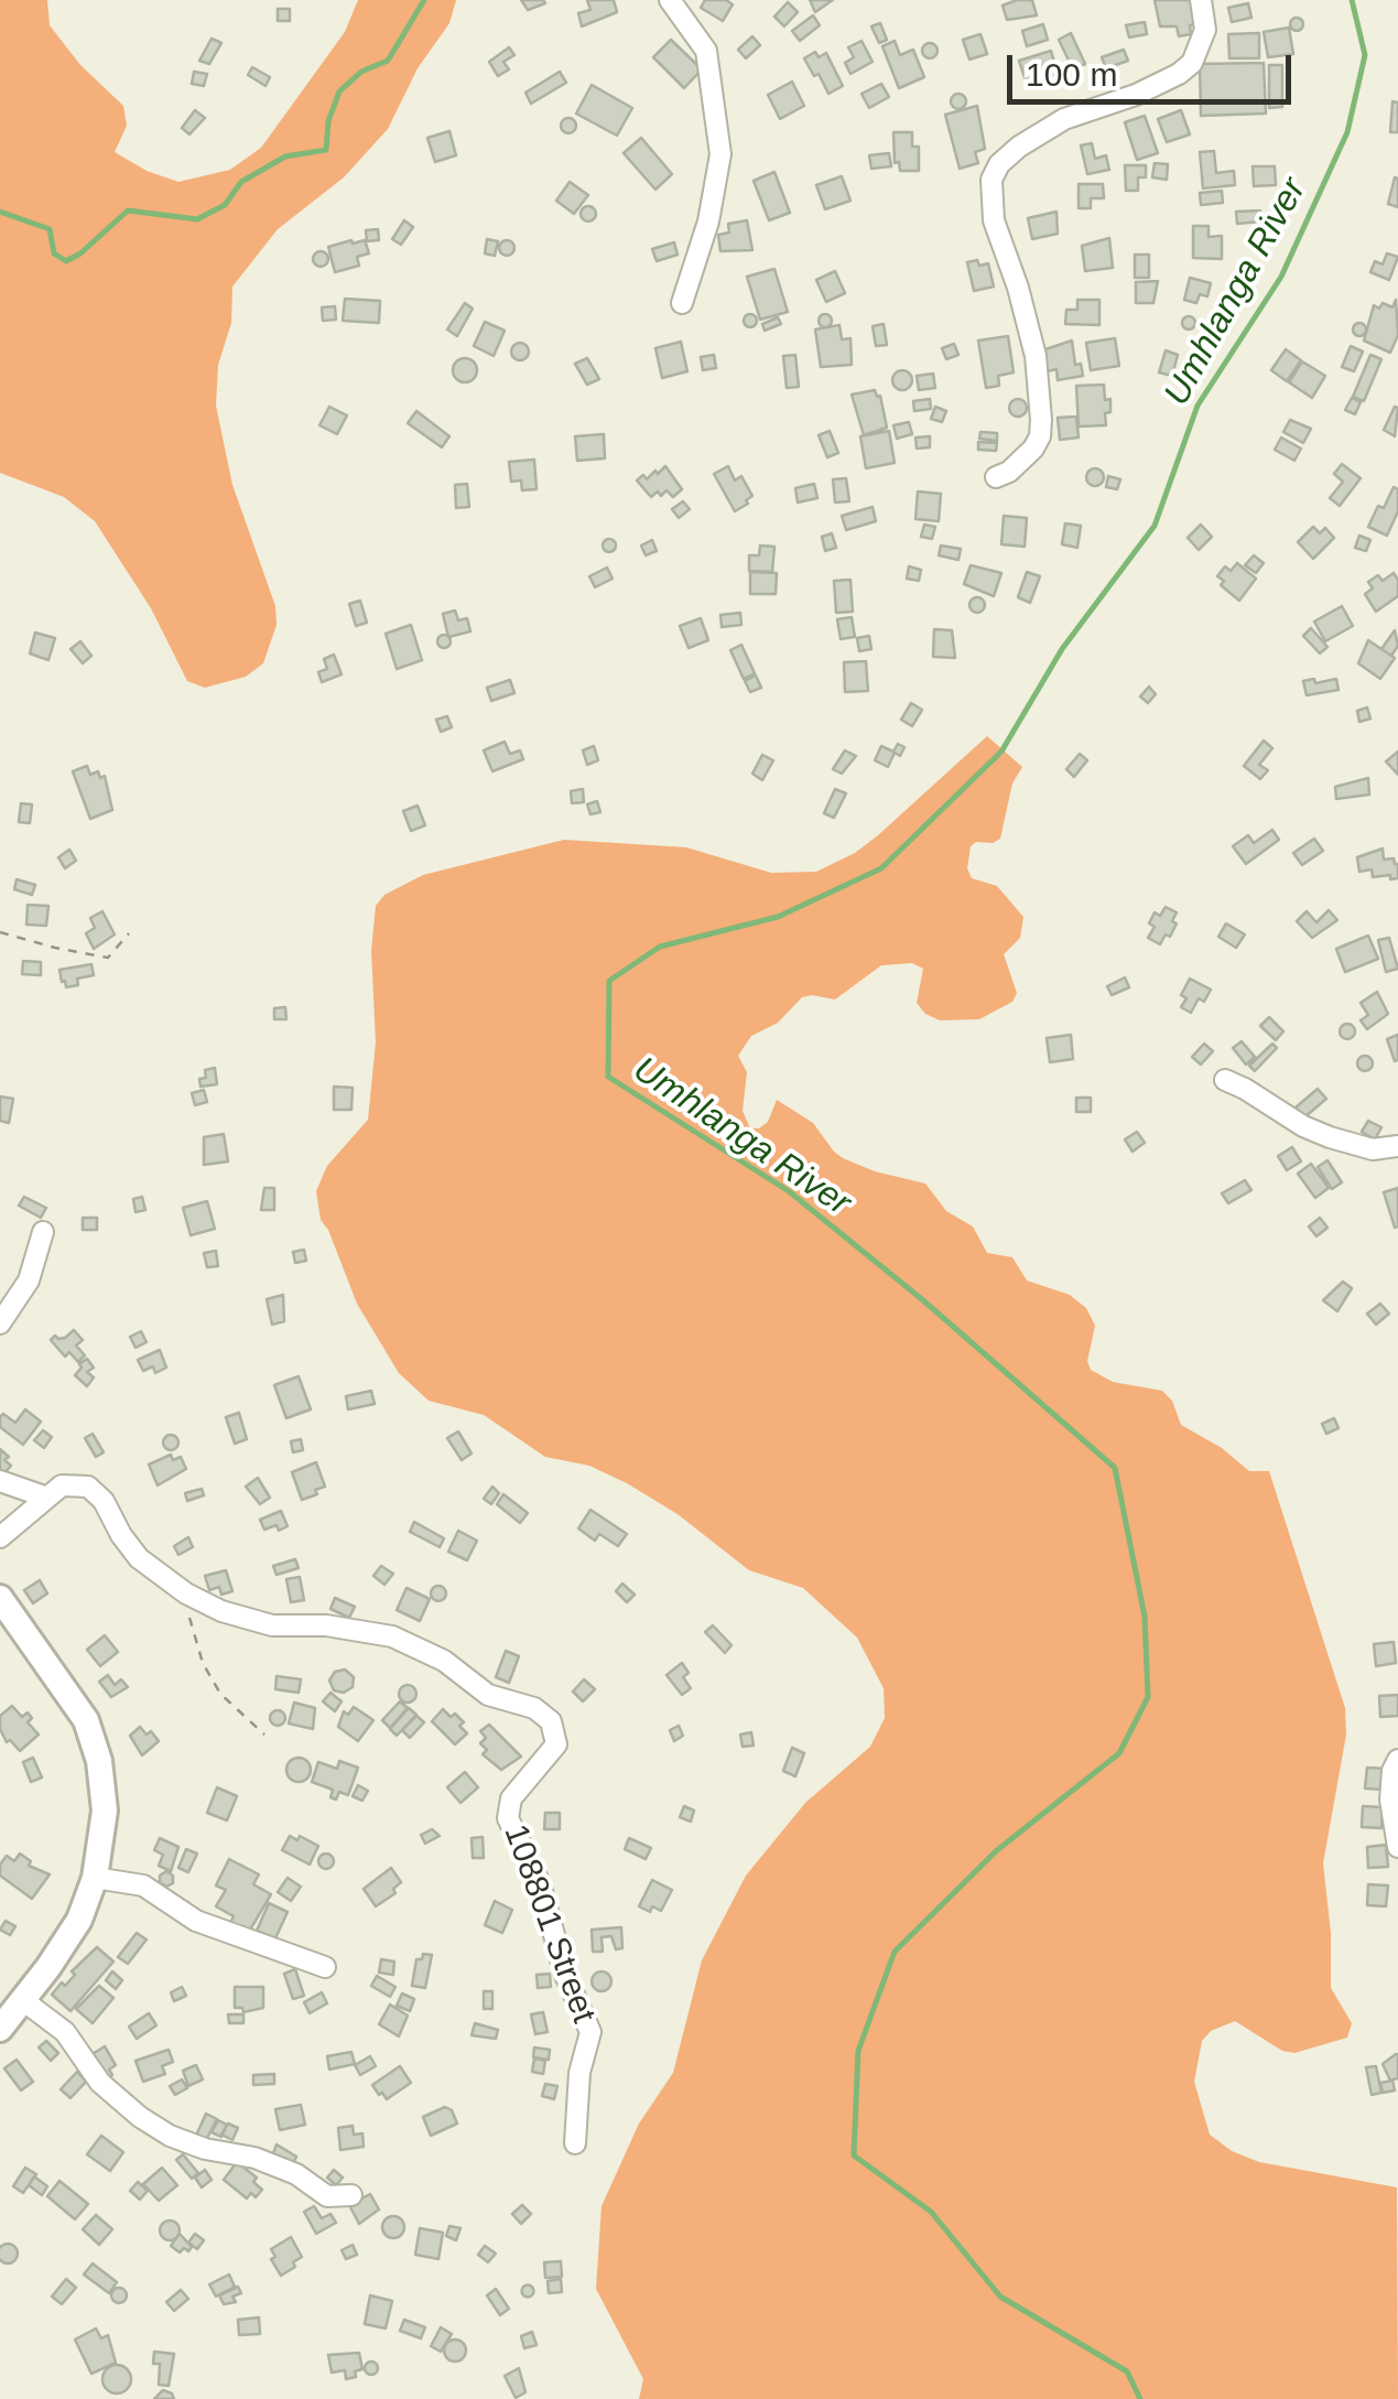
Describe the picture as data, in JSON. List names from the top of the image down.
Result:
{
  "streets": {
    "street": ["108801 Street"]
  },
  "water": ["Umhlanga River"],
  "scale_bar": "100 m"
}
